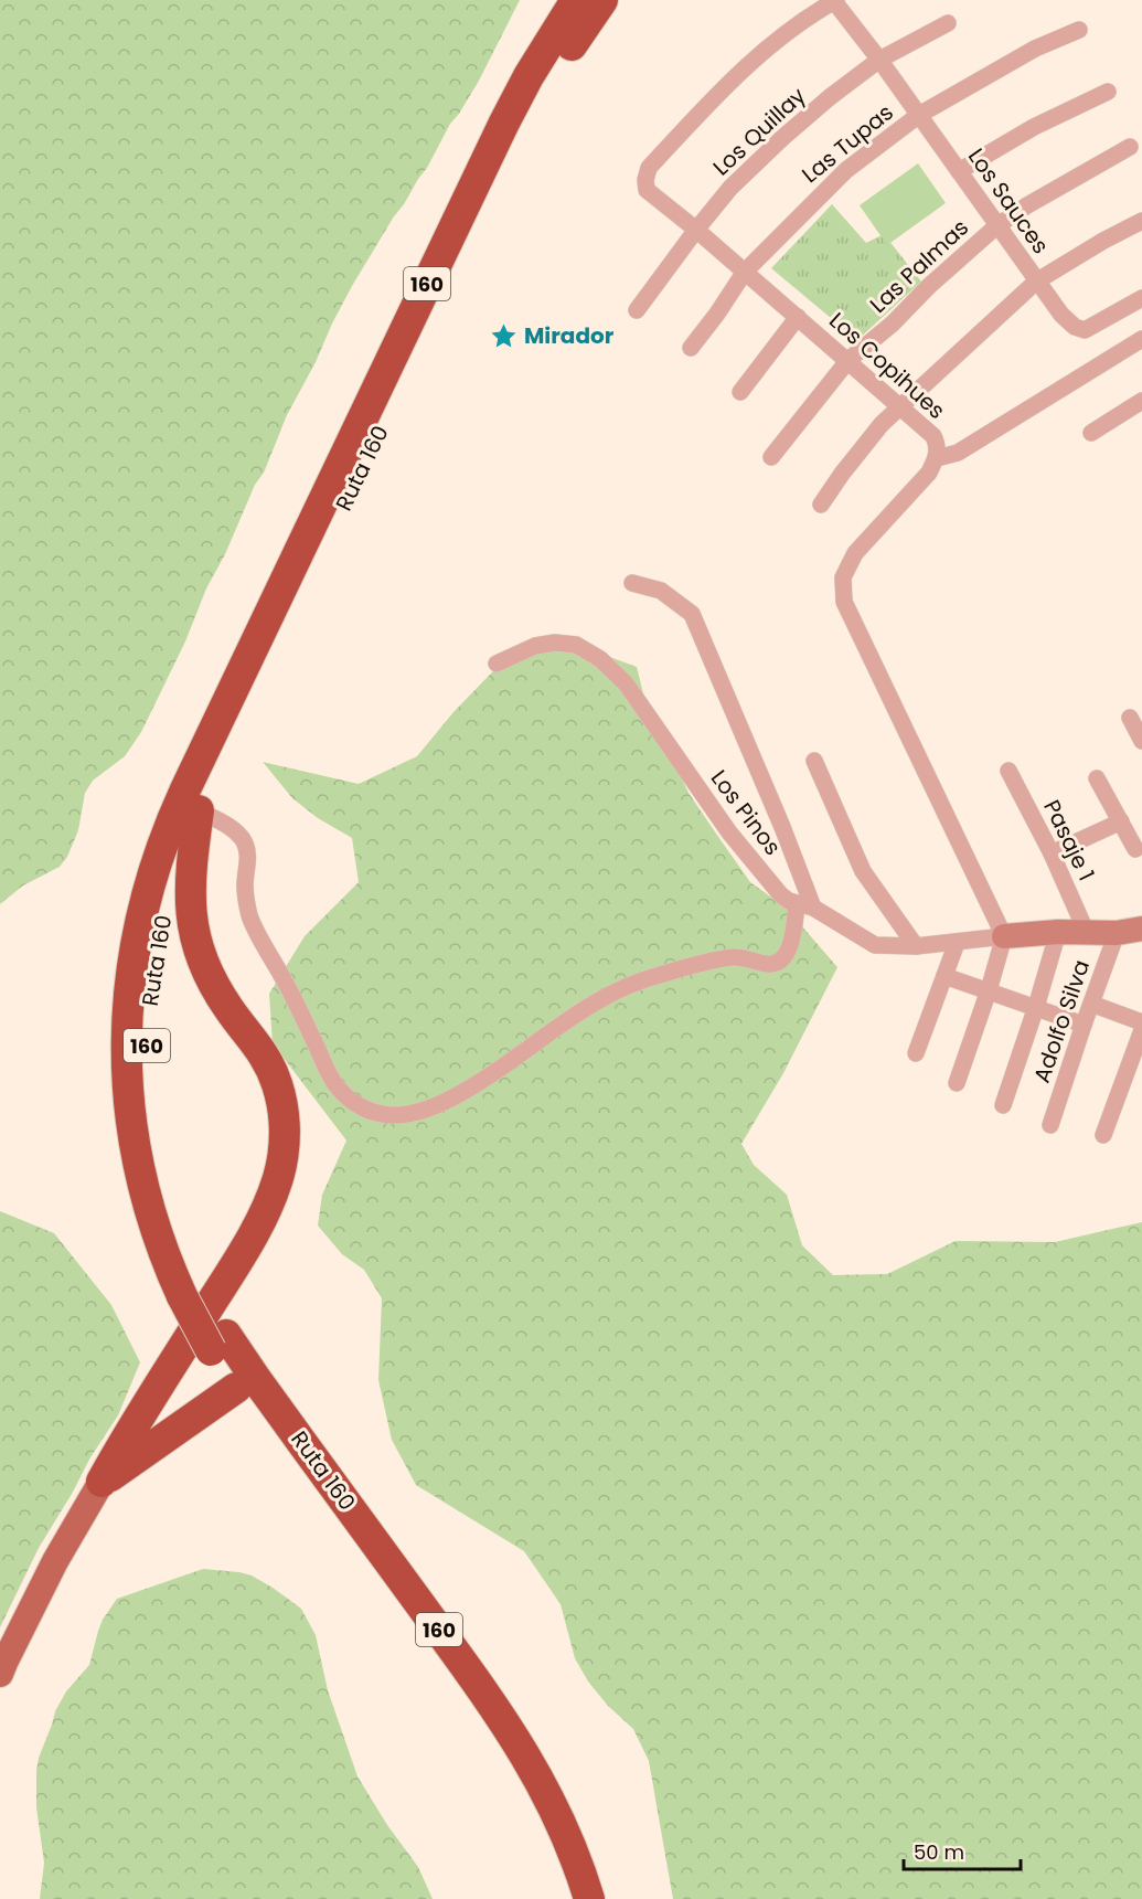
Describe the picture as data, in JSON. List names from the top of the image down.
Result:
{
  "streets": {
    "highway": ["160", "Ruta 160"],
    "street": [
      "Los Quillay",
      "Las Tupas",
      "Los Sauces",
      "Las Palmas",
      "Los Copihues",
      "Los Pinos",
      "Pasaje 1",
      "Adolfo Silva"
    ]
  },
  "crossings": [
    ["Los Quillay", "Los Sauces"],
    ["Los Quillay", "Los Copihues"],
    ["Las Tupas", "Los Sauces"],
    ["Las Tupas", "Los Copihues"],
    ["Los Sauces", "Las Palmas"],
    ["Los Sauces", "Los Copihues"],
    ["Las Palmas", "Los Copihues"]
  ],
  "places": {
    "place": ["Mirador"]
  },
  "scale_bar": "50 m"
}
